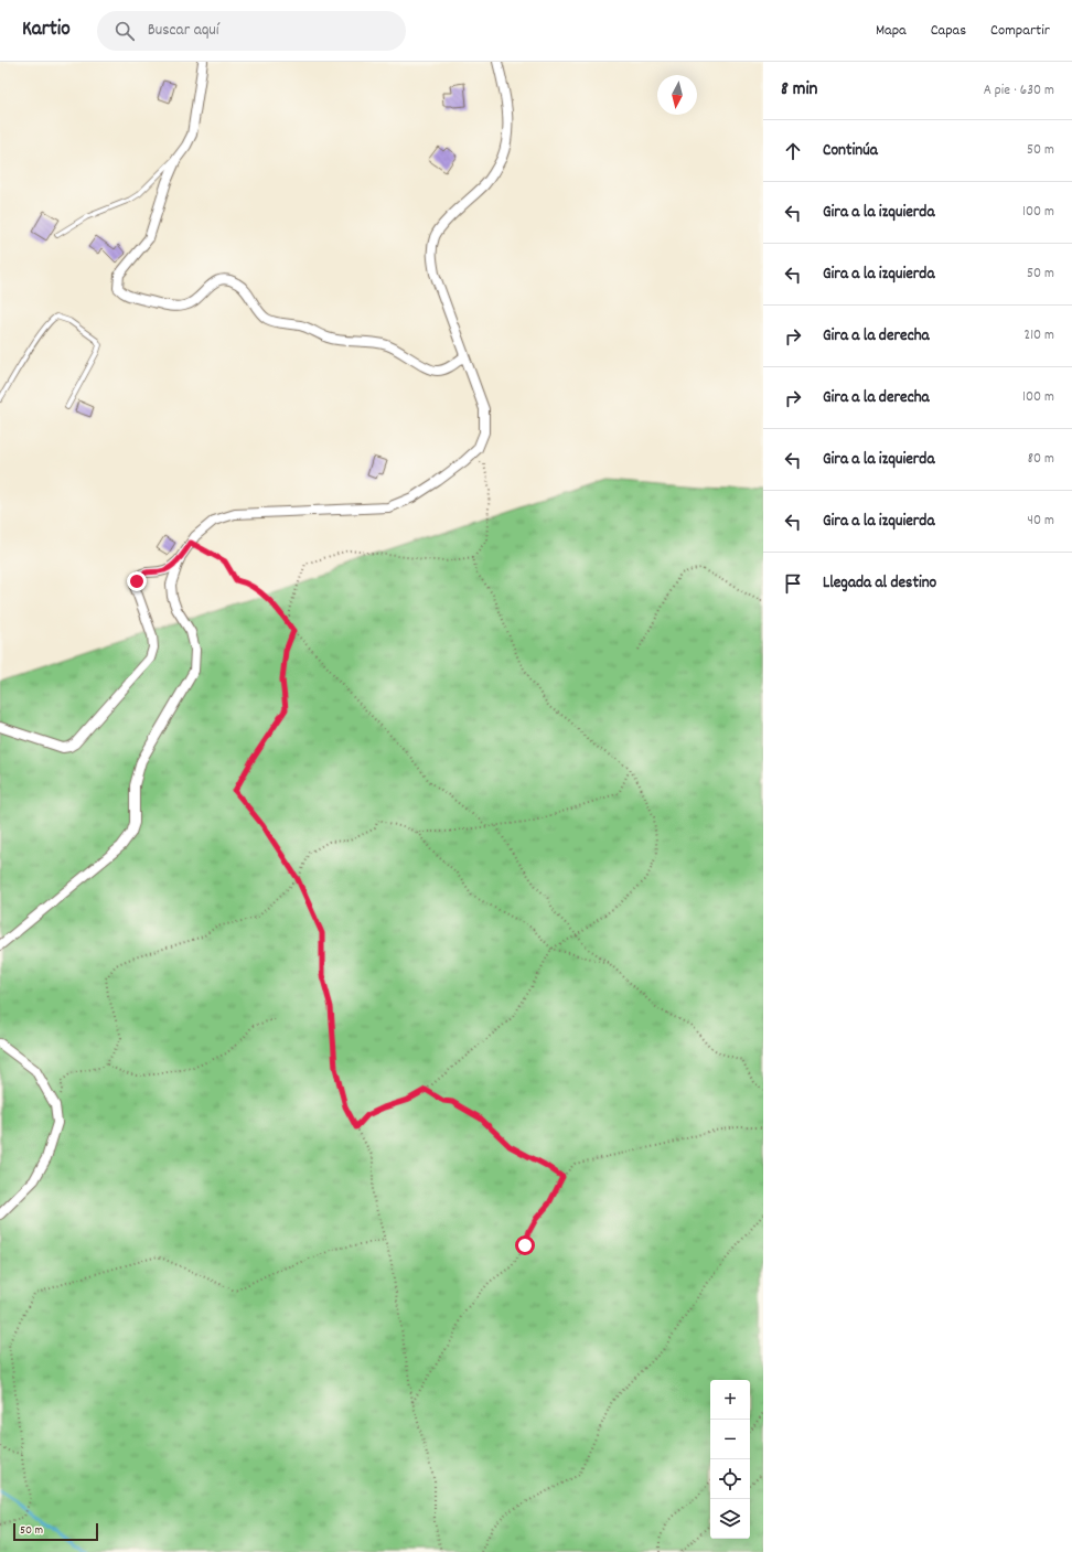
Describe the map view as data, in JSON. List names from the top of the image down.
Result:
{
  "scale_bar": "50 m",
  "north": "bottom",
  "page": {
    "header": "Kartio",
    "search": "Buscar aquí",
    "nav": ["Mapa", "Capas", "Compartir"],
    "heading": ["8 min", "A pie · 630 m"],
    "list": [
      ["Continúa", "50 m"],
      ["Gira a la izquierda", "100 m"],
      ["Gira a la izquierda", "50 m"],
      ["Gira a la derecha", "210 m"],
      ["Gira a la derecha", "100 m"],
      ["Gira a la izquierda", "80 m"],
      ["Gira a la izquierda", "40 m"],
      "Llegada al destino"
    ],
    "map_buttons": ["+", "−"],
    "scale": "50 m"
  }
}
